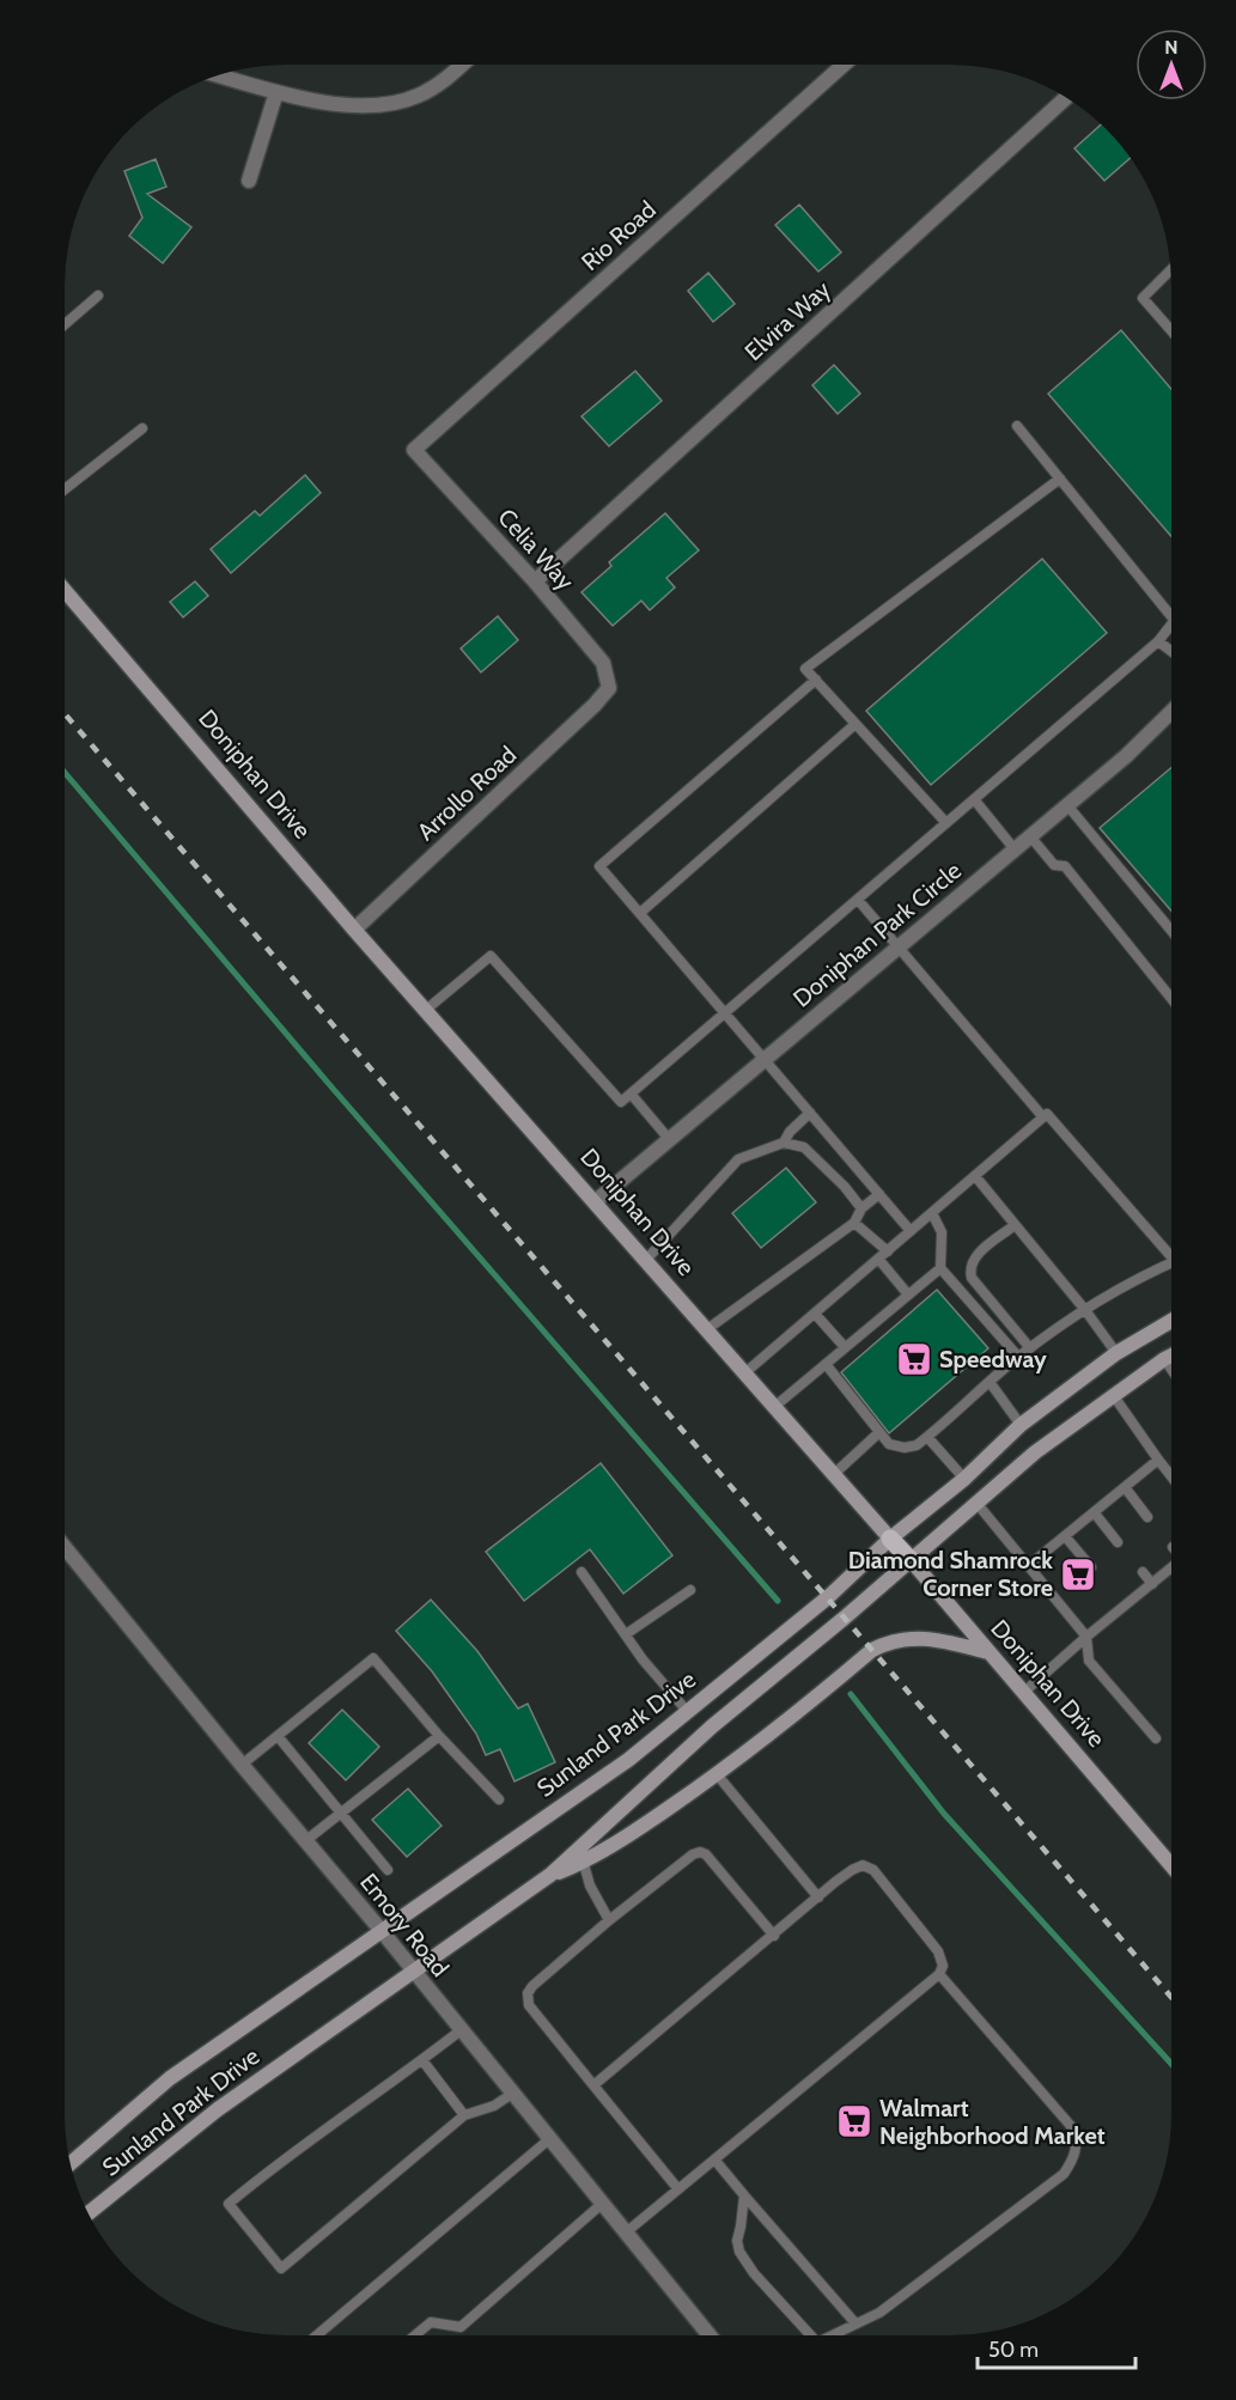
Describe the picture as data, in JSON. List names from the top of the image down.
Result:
{
  "streets": {
    "main road": ["Doniphan Drive", "Sunland Park Drive"],
    "street": [
      "Rio Road",
      "Elvira Way",
      "Celia Way",
      "Arrollo Road",
      "Doniphan Park Circle",
      "Emory Road"
    ]
  },
  "crossings": [
    ["Rio Road", "Celia Way"],
    ["Elvira Way", "Celia Way"],
    ["Celia Way", "Arrollo Road"],
    ["Doniphan Drive", "Arrollo Road"],
    ["Doniphan Drive", "Doniphan Park Circle"],
    ["Doniphan Drive", "Sunland Park Drive"],
    ["Sunland Park Drive", "Emory Road"]
  ],
  "places": {
    "supermarket": ["Speedway", "Diamond Shamrock Corner Store", "Walmart Neighborhood Market"]
  },
  "scale_bar": "50 m",
  "north": "top"
}
